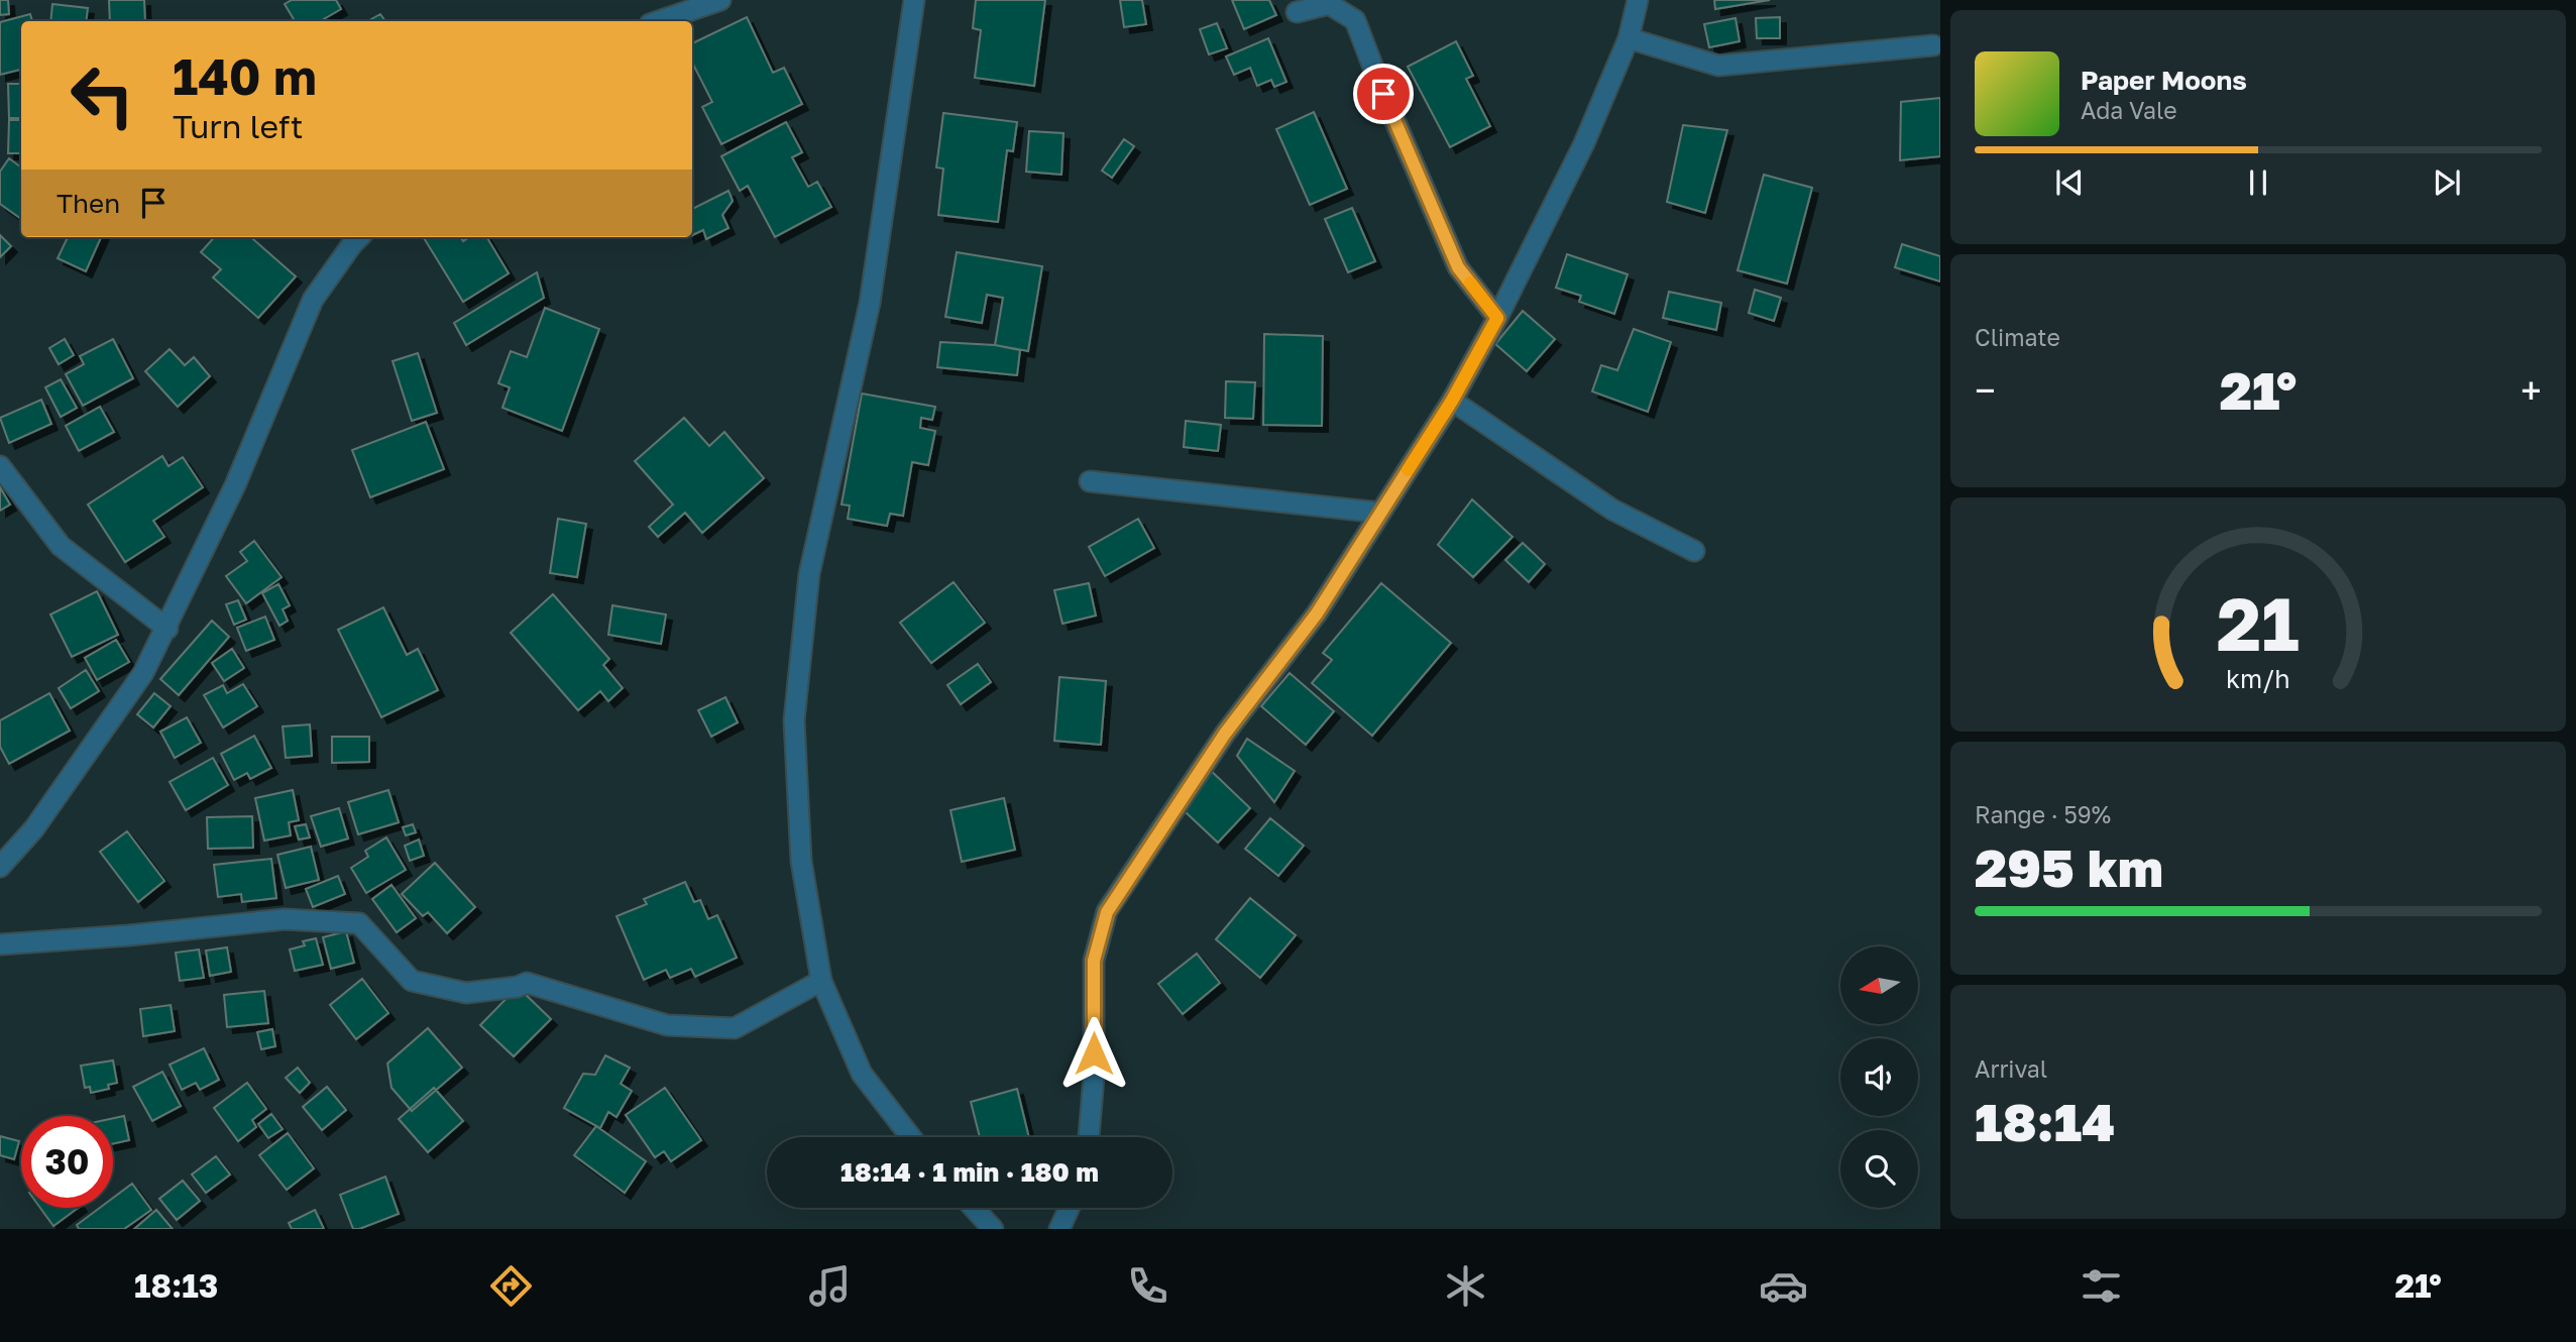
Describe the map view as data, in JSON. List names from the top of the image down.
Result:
{
  "north": "left",
  "page": {
    "turn": ["140 m", "Turn left"],
    "song": ["Paper Moons", "Ada Vale"],
    "then": "Then",
    "tile": [
      "Climate",
      ["Range · 59%", "295 km"],
      ["Arrival", "18:14"]
    ],
    "heat": ["−", "21°", "+"],
    "limit": "30",
    "trip": "18:14 · 1 min · 180 m",
    "tabs": ["18:13", "21°"],
    "gauge": ["21", "km/h"]
  }
}
